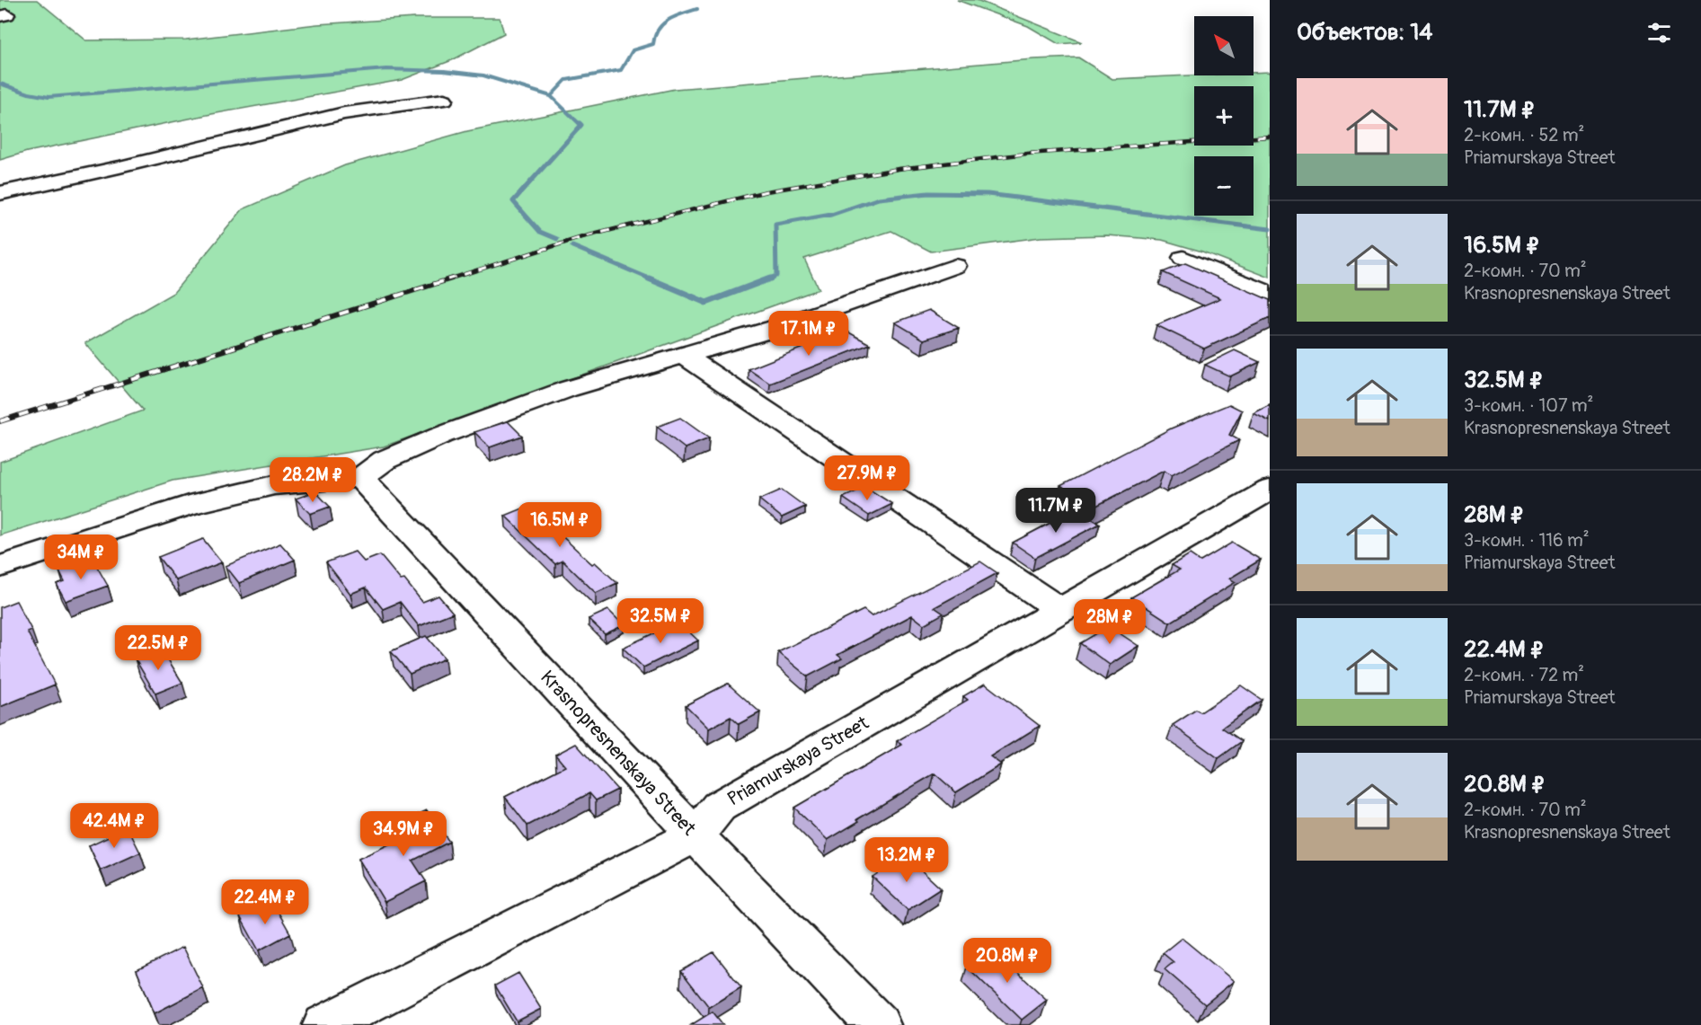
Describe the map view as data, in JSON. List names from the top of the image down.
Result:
{
  "streets": {
    "street": ["Krasnopresnenskaya Street", "Priamurskaya Street"]
  },
  "crossings": [
    ["Krasnopresnenskaya Street", "Priamurskaya Street"]
  ],
  "north": "top left",
  "page": {
    "heading": "Объектов: 14",
    "map_buttons": ["+", "−"],
    "list": [
      {
        "name": "11.7M ₽",
        "note": "2-комн. · 52 m² · Priamurskaya Street"
      },
      {
        "name": "16.5M ₽",
        "note": "2-комн. · 70 m² · Krasnopresnenskaya Street"
      },
      {
        "name": "32.5M ₽",
        "note": "3-комн. · 107 m² · Krasnopresnenskaya Street"
      },
      {
        "name": "28M ₽",
        "note": "3-комн. · 116 m² · Priamurskaya Street"
      },
      {
        "name": "22.4M ₽",
        "note": "2-комн. · 72 m² · Priamurskaya Street"
      },
      {
        "name": "20.8M ₽",
        "note": "2-комн. · 70 m² · Krasnopresnenskaya Street"
      }
    ],
    "price": [
      "17.1M ₽",
      "27.9M ₽",
      "28.2M ₽",
      "11.7M ₽",
      "16.5M ₽",
      "34M ₽",
      "32.5M ₽",
      "28M ₽",
      "22.5M ₽",
      "42.4M ₽",
      "34.9M ₽",
      "13.2M ₽",
      "22.4M ₽",
      "20.8M ₽"
    ]
  }
}
